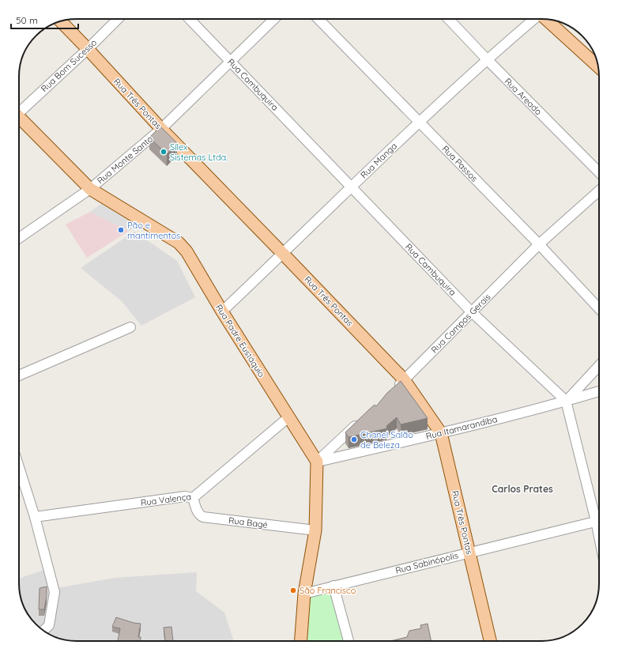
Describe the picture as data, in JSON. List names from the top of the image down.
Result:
{
  "streets": {
    "main road": ["Rua Três Pontas", "Rua Padre Eustáquio"],
    "street": [
      "Rua Bom Sucesso",
      "Rua Cambuquira",
      "Rua Areado",
      "Rua Monte Santo",
      "Rua Manga",
      "Rua Passos",
      "Rua Campos Gerais",
      "Rua Itamarandiba",
      "Rua Valença",
      "Rua Bagé",
      "Rua Sabinópolis"
    ]
  },
  "crossings": [
    ["Rua Bom Sucesso", "Rua Três Pontas"],
    ["Rua Cambuquira", "Rua Monte Santo"],
    ["Rua Cambuquira", "Rua Manga"],
    ["Rua Cambuquira", "Rua Campos Gerais"],
    ["Rua Cambuquira", "Rua Itamarandiba"],
    ["Rua Areado", "Rua Manga"],
    ["Rua Três Pontas", "Rua Monte Santo"],
    ["Rua Três Pontas", "Rua Manga"],
    ["Rua Três Pontas", "Rua Campos Gerais"],
    ["Rua Três Pontas", "Rua Itamarandiba"],
    ["Rua Três Pontas", "Rua Sabinópolis"],
    ["Rua Monte Santo", "Rua Padre Eustáquio"],
    ["Rua Manga", "Rua Passos"],
    ["Rua Manga", "Rua Padre Eustáquio"],
    ["Rua Passos", "Rua Campos Gerais"],
    ["Rua Padre Eustáquio", "Rua Itamarandiba"],
    ["Rua Padre Eustáquio", "Rua Valença"],
    ["Rua Valença", "Rua Bagé"]
  ],
  "districts": ["Carlos Prates"],
  "places": [
    "Sílex Sistemas Ltda.",
    "Pão e mantimentos",
    "Chanel Salão de Beleza",
    "São Francisco"
  ],
  "scale_bar": "50 m"
}
